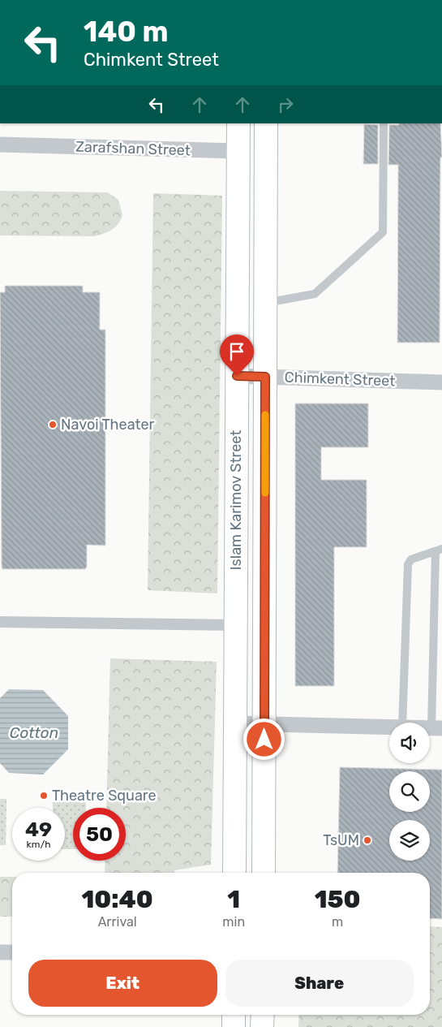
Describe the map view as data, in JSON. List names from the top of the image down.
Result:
{
  "streets": {
    "main road": ["Zarafshan Street", "Islam Karimov Street"],
    "street": ["Chimkent Street"]
  },
  "crossings": [
    ["Zarafshan Street", "Islam Karimov Street"],
    ["Chimkent Street", "Islam Karimov Street"]
  ],
  "water": ["Cotton"],
  "places": ["Navoi Theater", "Theatre Square", "TsUM"],
  "page": {
    "turn": ["140 m", "Chimkent Street"],
    "speed": "49 km/h",
    "limit": "50",
    "eta": [
      "10:40",
      "Arrival",
      "1",
      "min",
      "150",
      "m"
    ],
    "buttons": ["Exit", "Share"]
  }
}
